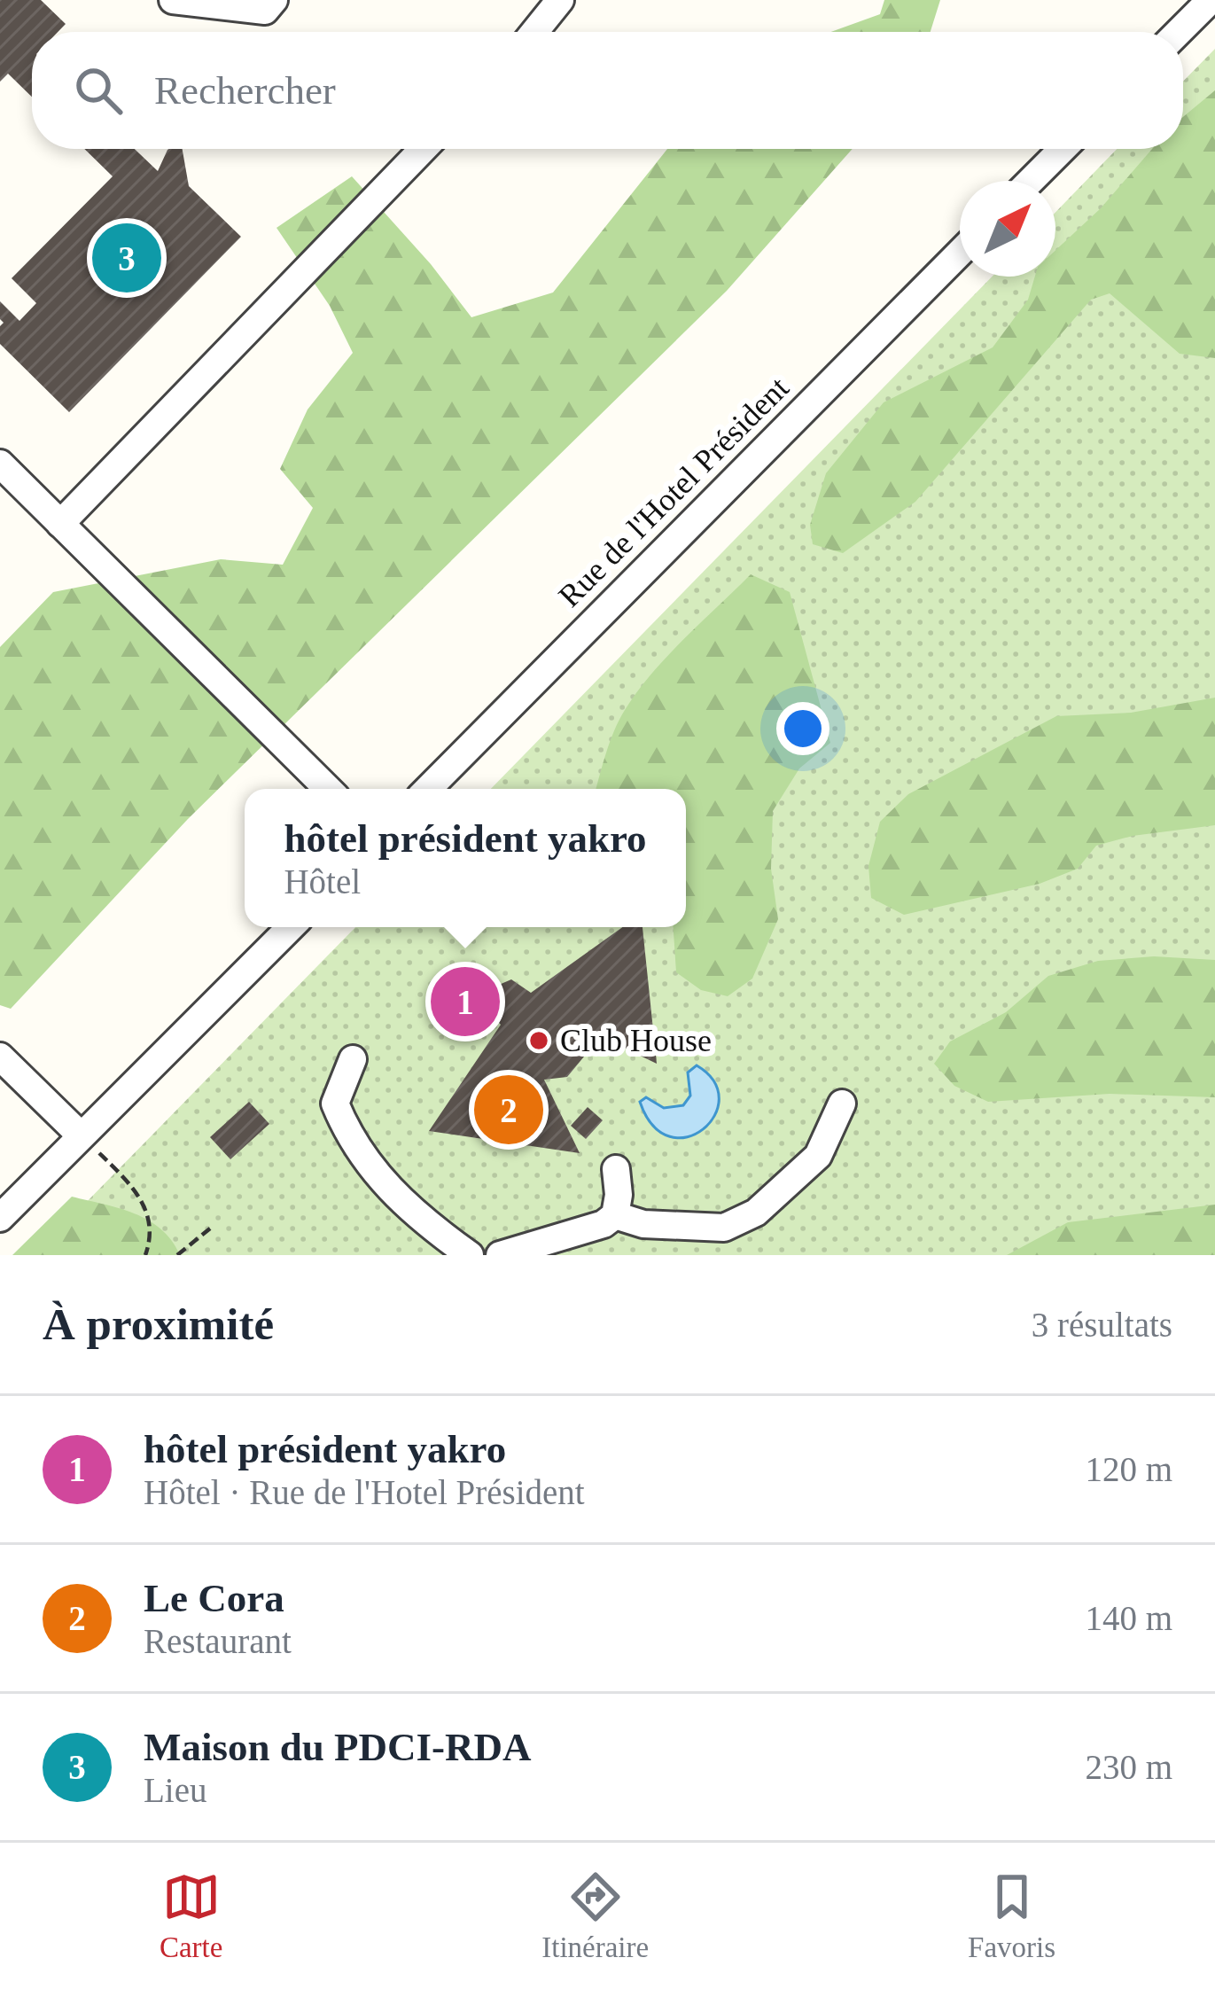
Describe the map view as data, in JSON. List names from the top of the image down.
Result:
{
  "streets": {
    "street": ["Rue de l'Hotel Président"]
  },
  "places": ["Club House"],
  "north": "top right",
  "page": {
    "search": "Rechercher",
    "pins": ["3", "1", "2"],
    "popup": ["hôtel président yakro", "Hôtel"],
    "heading": ["À proximité", "3 résultats"],
    "list": [
      {
        "mark": "1",
        "name": "hôtel président yakro",
        "note": "Hôtel · Rue de l'Hotel Président",
        "value": "120 m"
      },
      {
        "mark": "2",
        "name": "Le Cora",
        "note": "Restaurant",
        "value": "140 m"
      },
      {
        "mark": "3",
        "name": "Maison du PDCI-RDA",
        "note": "Lieu",
        "value": "230 m"
      }
    ],
    "nav": ["Carte", "Itinéraire", "Favoris"]
  }
}
